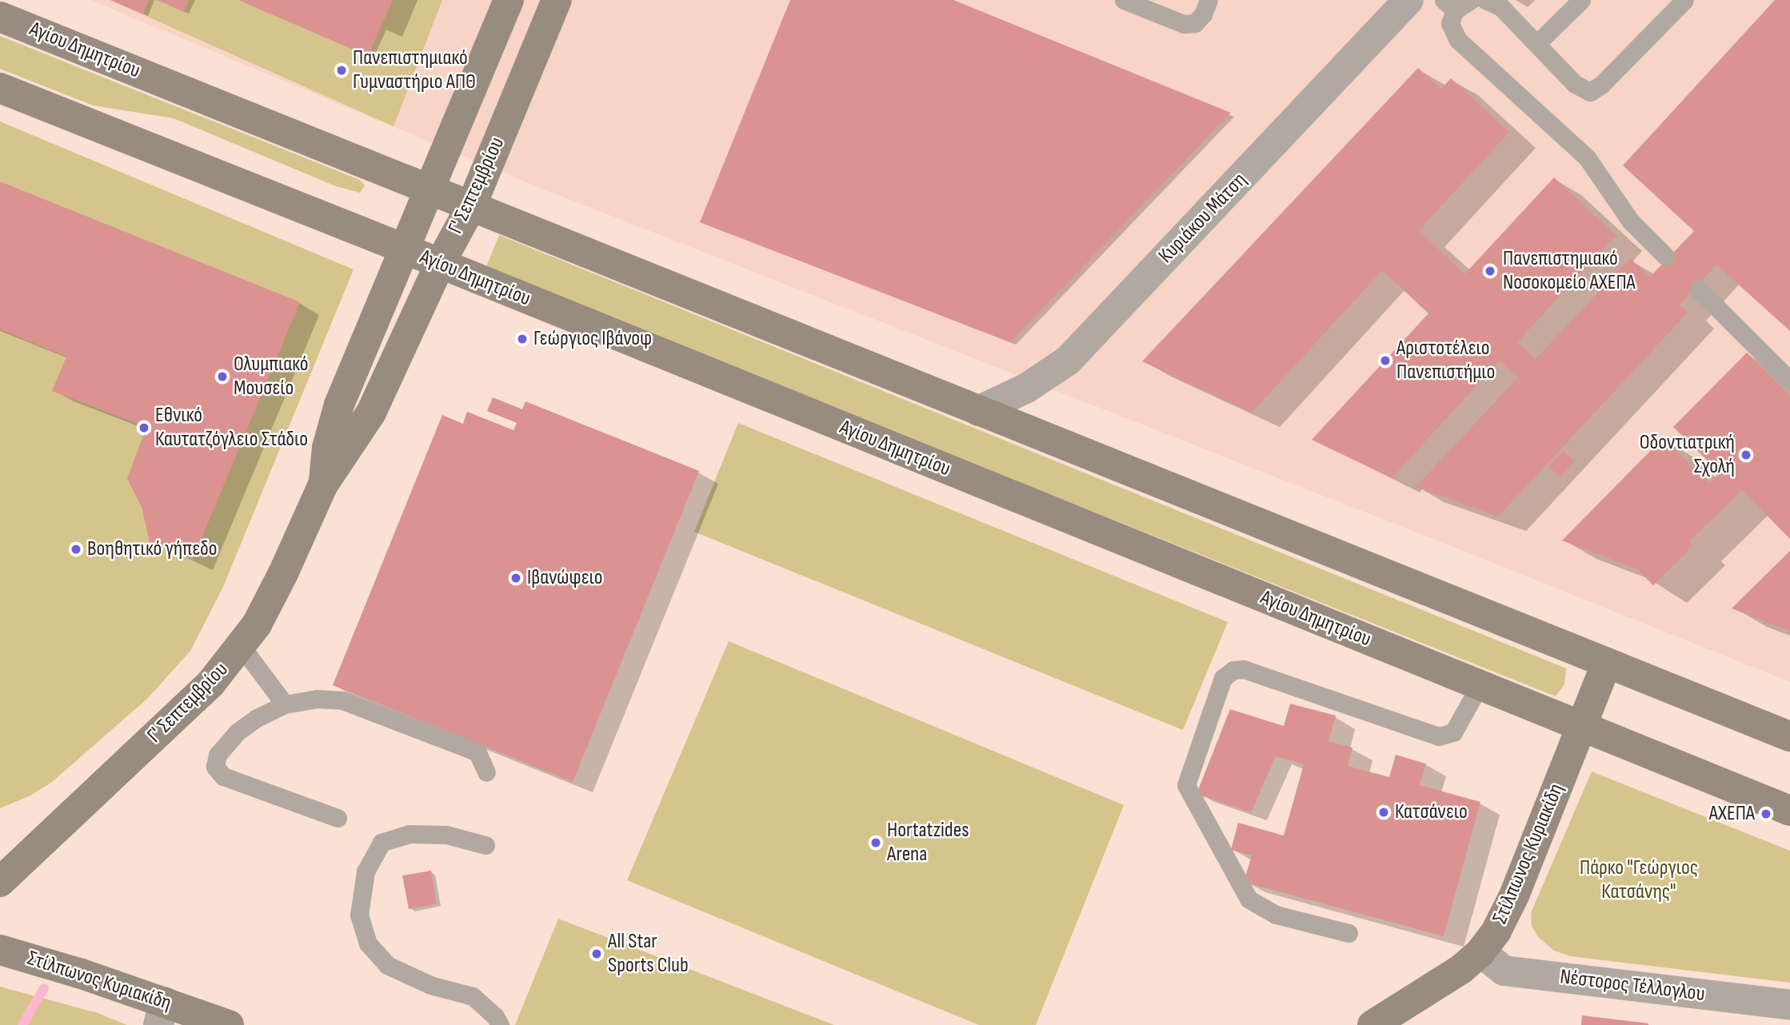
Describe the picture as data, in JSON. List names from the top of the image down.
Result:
{
  "streets": {
    "main road": ["Αγίου Δημητρίου", "Γ' Σεπτεμβρίου", "Στίλπωνος Κυριακίδη"],
    "street": ["Κυριάκου Μάτση", "Νέστορος Τέλλογλου"]
  },
  "crossings": [
    ["Αγίου Δημητρίου", "Γ' Σεπτεμβρίου"],
    ["Αγίου Δημητρίου", "Κυριάκου Μάτση"],
    ["Αγίου Δημητρίου", "Στίλπωνος Κυριακίδη"],
    ["Στίλπωνος Κυριακίδη", "Νέστορος Τέλλογλου"]
  ],
  "parks": ["Πάρκο \"Γεώργιος Κατσάνης\""],
  "places": [
    "Πανεπιστημιακό Γυμναστήριο ΑΠΘ",
    "Πανεπιστημιακό Νοσοκομείο ΑΧΕΠΑ",
    "Γεώργιος Ιβάνοφ",
    "Αριστοτέλειο Πανεπιστήμιο",
    "Ολυμπιακό Μουσείο",
    "Εθνικό Καυτατζόγλειο Στάδιο",
    "Οδοντιατρική Σχολή",
    "Βοηθητικό γήπεδο",
    "Ιβανώφειο",
    "Κατσάνειο",
    "ΑΧΕΠΑ",
    "Hortatzides Arena",
    "All Star Sports Club"
  ]
}
